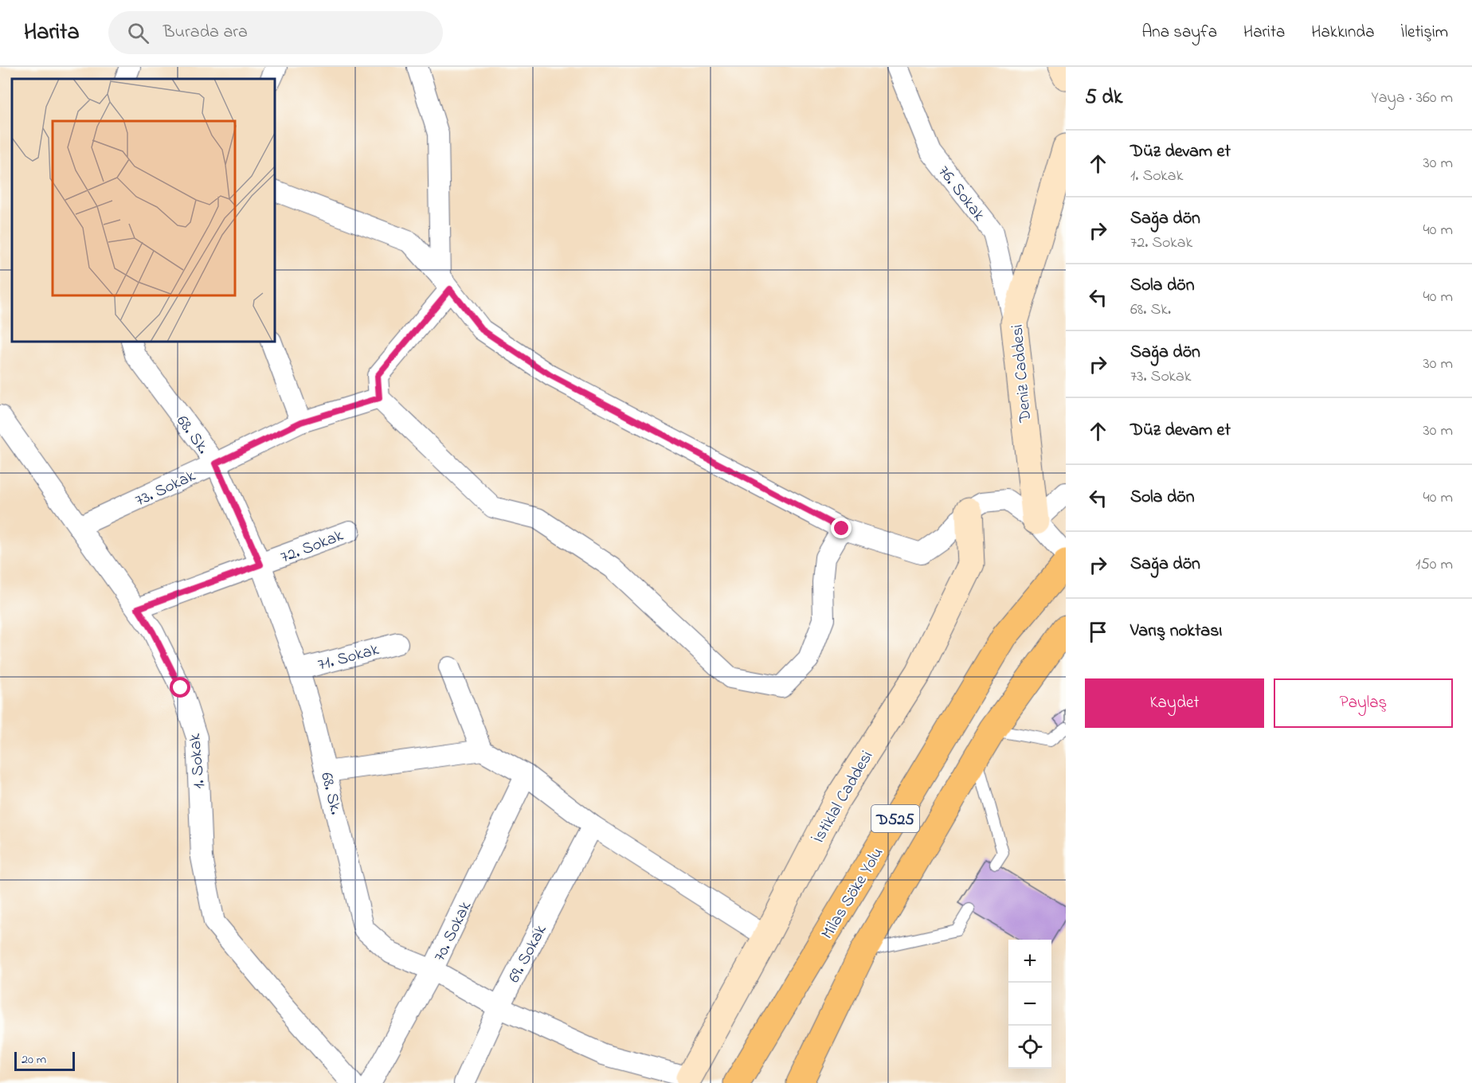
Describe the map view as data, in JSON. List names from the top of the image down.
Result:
{
  "streets": {
    "highway": ["D525", "Milas Söke Yolu"],
    "street": [
      "76. Sokak",
      "Deniz Caddesi",
      "68. Sk.",
      "73. Sokak",
      "72. Sokak",
      "71. Sokak",
      "1. Sokak",
      "İstiklal Caddesi",
      "70. Sokak",
      "69. Sokak"
    ]
  },
  "crossings": [
    ["76. Sokak", "Deniz Caddesi"],
    ["68. Sk.", "73. Sokak"],
    ["68. Sk.", "72. Sokak"],
    ["68. Sk.", "71. Sokak"],
    ["68. Sk.", "İstiklal Caddesi"],
    ["68. Sk.", "70. Sokak"],
    ["68. Sk.", "69. Sokak"],
    ["73. Sokak", "1. Sokak"],
    ["72. Sokak", "1. Sokak"]
  ],
  "scale_bar": "20 m",
  "page": {
    "header": "Harita",
    "search": "Burada ara",
    "nav": [
      "Ana sayfa",
      "Harita",
      "Hakkında",
      "İletişim"
    ],
    "heading": ["5 dk", "Yaya · 360 m"],
    "list": [
      ["Düz devam et", "1. Sokak", "30 m"],
      ["Sağa dön", "72. Sokak", "40 m"],
      ["Sola dön", "68. Sk.", "40 m"],
      ["Sağa dön", "73. Sokak", "30 m"],
      ["Düz devam et", "30 m"],
      ["Sola dön", "40 m"],
      ["Sağa dön", "150 m"],
      "Varış noktası"
    ],
    "buttons": ["Kaydet", "Paylaş"],
    "map_buttons": ["+", "−"],
    "scale": "20 m"
  }
}
